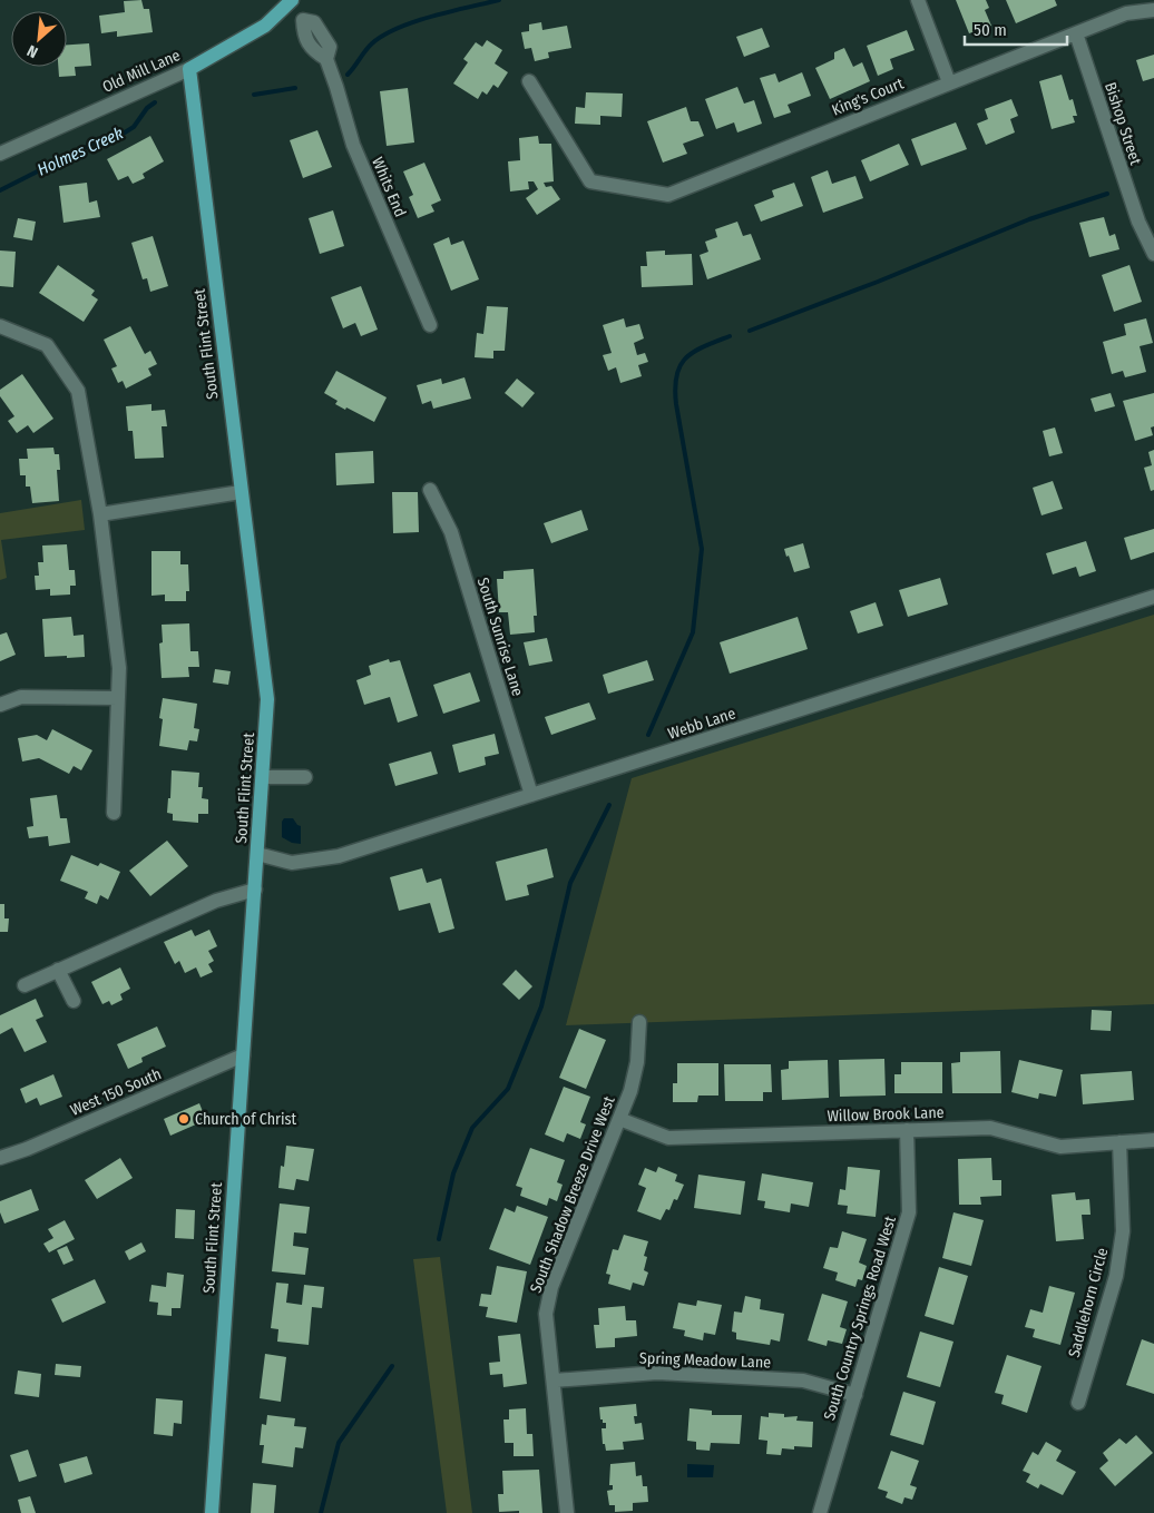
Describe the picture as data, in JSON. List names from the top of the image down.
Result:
{
  "streets": {
    "main road": ["Old Mill Lane", "South Flint Street"],
    "street": [
      "King's Court",
      "Bishop Street",
      "Whits End",
      "South Sunrise Lane",
      "Webb Lane",
      "West 150 South",
      "Willow Brook Lane",
      "South Shadow Breeze Drive West",
      "Saddlehorn Circle",
      "South Country Springs Road West",
      "Spring Meadow Lane"
    ]
  },
  "crossings": [
    ["Old Mill Lane", "Whits End"],
    ["Old Mill Lane", "South Flint Street"],
    ["King's Court", "Bishop Street"],
    ["South Flint Street", "Webb Lane"],
    ["South Flint Street", "West 150 South"],
    ["South Sunrise Lane", "Webb Lane"],
    ["Willow Brook Lane", "South Shadow Breeze Drive West"],
    ["Willow Brook Lane", "Saddlehorn Circle"],
    ["Willow Brook Lane", "South Country Springs Road West"],
    ["South Shadow Breeze Drive West", "Spring Meadow Lane"],
    ["South Country Springs Road West", "Spring Meadow Lane"]
  ],
  "water": ["Holmes Creek"],
  "places": ["Church of Christ"],
  "scale_bar": "50 m",
  "north": "bottom left"
}
